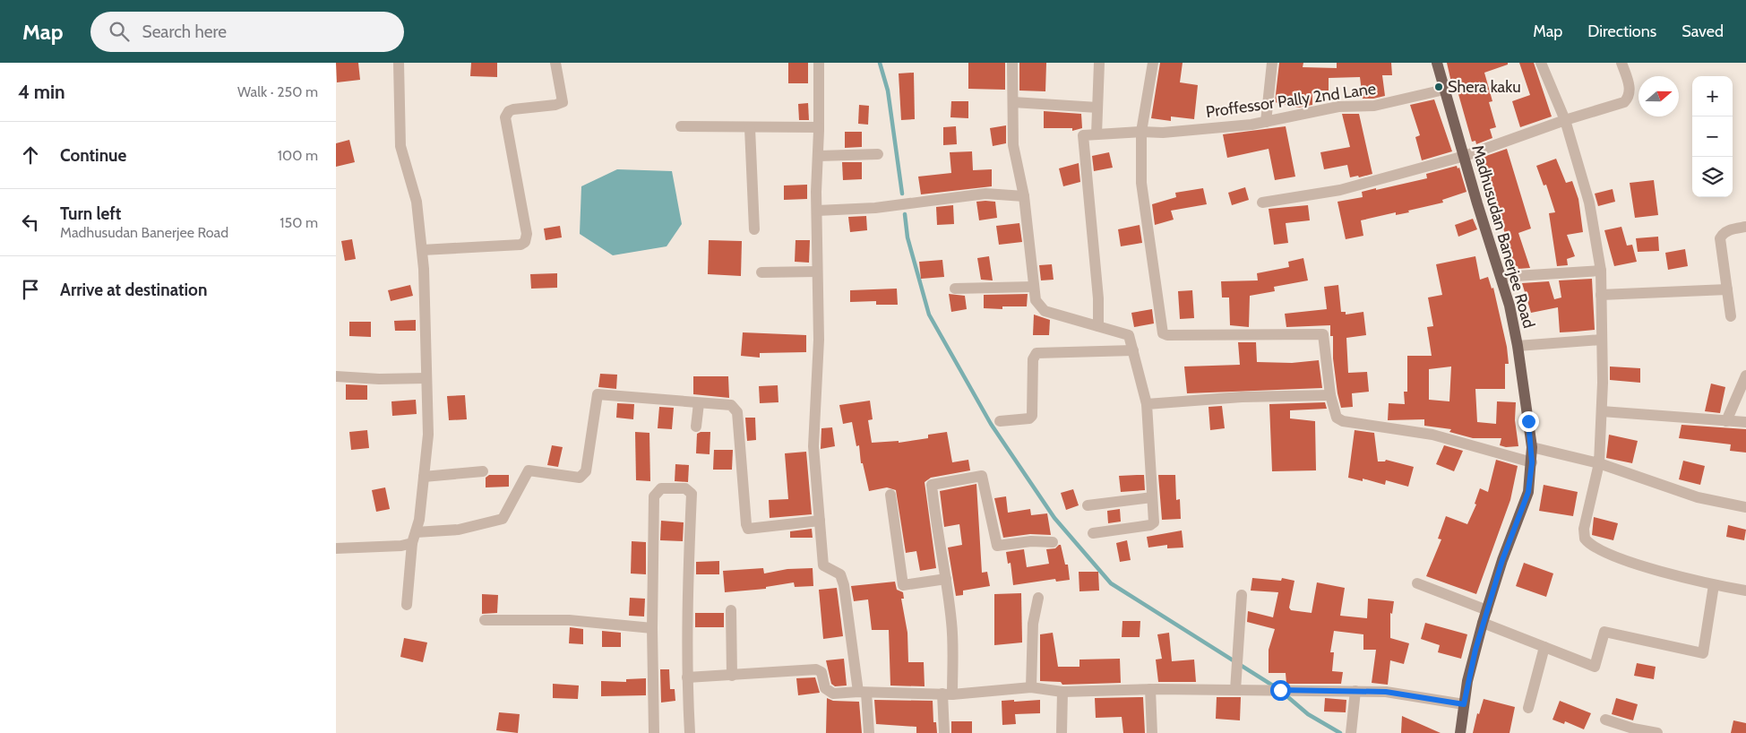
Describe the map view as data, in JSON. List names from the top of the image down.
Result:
{
  "streets": {
    "main road": ["Madhusudan Banerjee Road"],
    "street": ["Proffessor Pally 2nd Lane"]
  },
  "crossings": [
    ["Proffessor Pally 2nd Lane", "Madhusudan Banerjee Road"]
  ],
  "places": ["Shera kaku"],
  "north": "right",
  "page": {
    "header": "Map",
    "search": "Search here",
    "nav": ["Map", "Directions", "Saved"],
    "heading": ["4 min", "Walk · 250 m"],
    "map_buttons": ["+", "−"],
    "list": [
      ["Continue", "100 m"],
      ["Turn left", "Madhusudan Banerjee Road", "150 m"],
      "Arrive at destination"
    ]
  }
}
